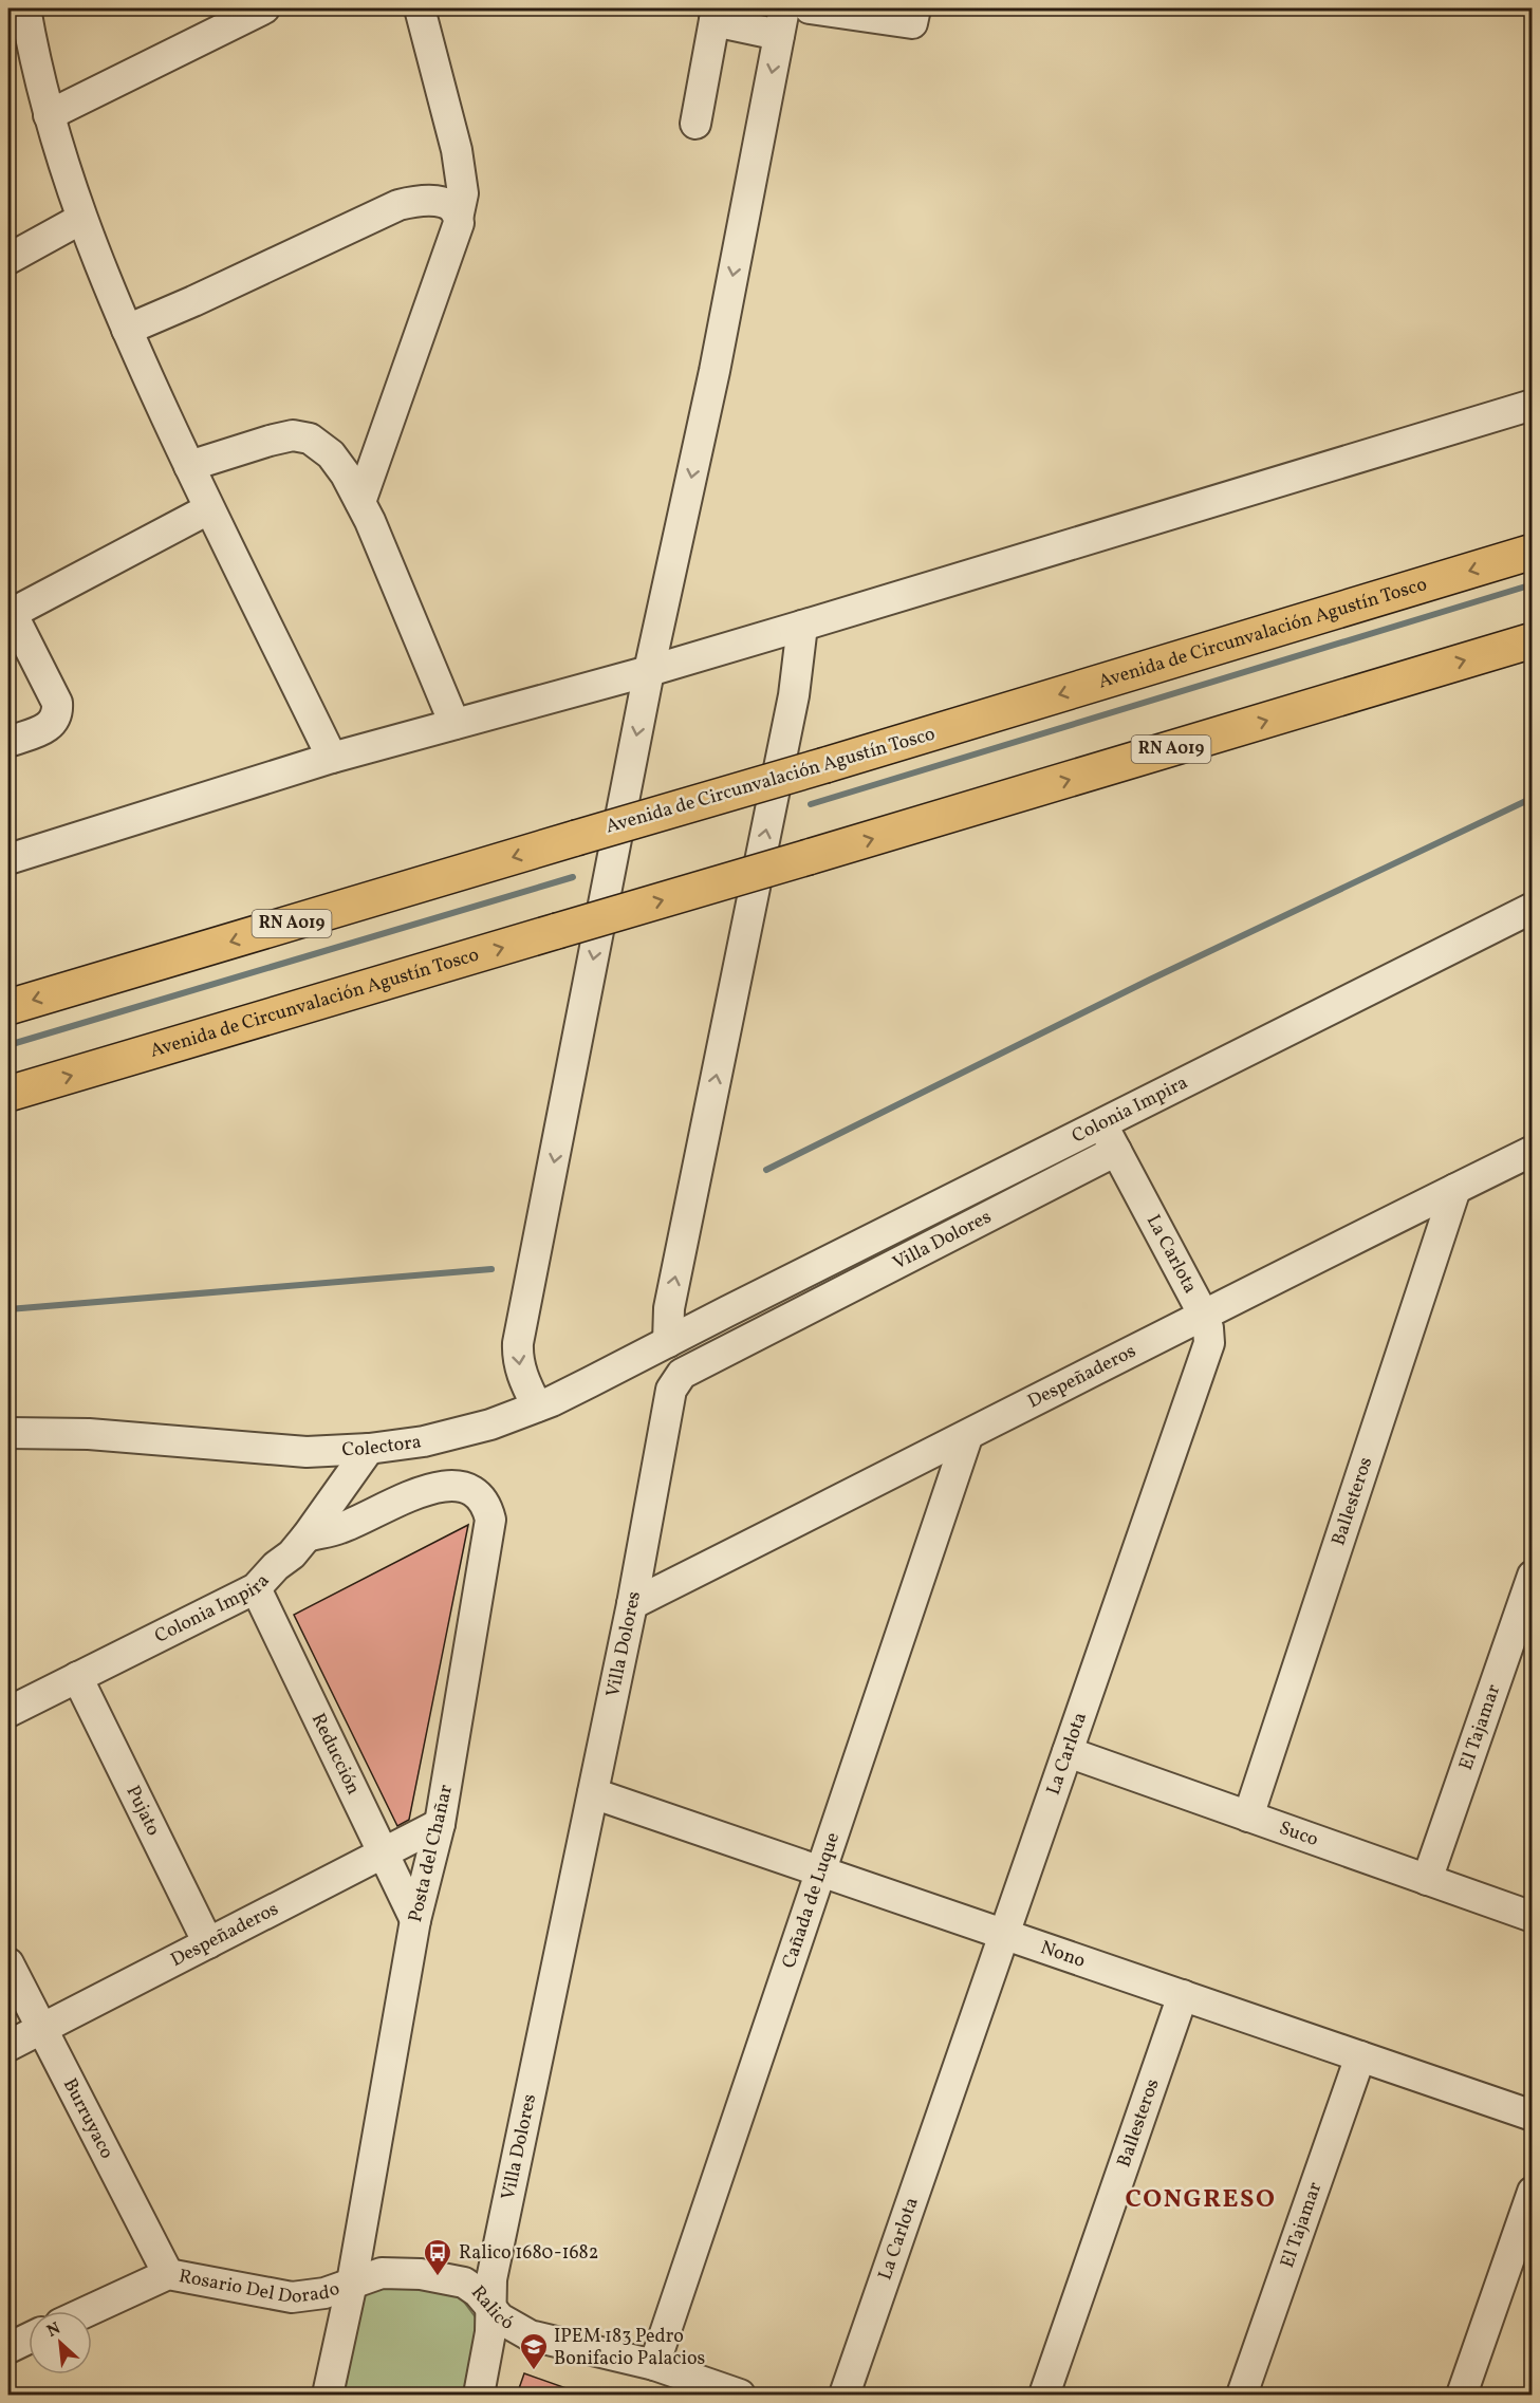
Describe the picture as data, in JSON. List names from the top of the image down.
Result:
{
  "streets": {
    "highway": ["Avenida de Circunvalación Agustín Tosco", "RN A019"],
    "street": [
      "Colonia Impira",
      "Villa Dolores",
      "La Carlota",
      "Despeñaderos",
      "Colectora",
      "Ballesteros",
      "El Tajamar",
      "Reducción",
      "Pujato",
      "Suco",
      "Posta del Chañar",
      "Cañada de Luque",
      "Nono",
      "Burruyaco",
      "Rosario Del Dorado",
      "Ralicó"
    ]
  },
  "crossings": [
    ["Colonia Impira", "La Carlota"],
    ["Colonia Impira", "Colectora"],
    ["Colonia Impira", "Reducción"],
    ["Colonia Impira", "Pujato"],
    ["Colonia Impira", "Posta del Chañar"],
    ["Villa Dolores", "La Carlota"],
    ["Villa Dolores", "Despeñaderos"],
    ["Villa Dolores", "Nono"],
    ["Villa Dolores", "Ralicó"],
    ["La Carlota", "Despeñaderos"],
    ["La Carlota", "Suco"],
    ["La Carlota", "Nono"],
    ["Despeñaderos", "Ballesteros"],
    ["Despeñaderos", "Reducción"],
    ["Despeñaderos", "Pujato"],
    ["Despeñaderos", "Posta del Chañar"],
    ["Despeñaderos", "Cañada de Luque"],
    ["Despeñaderos", "Burruyaco"],
    ["Ballesteros", "Suco"],
    ["Ballesteros", "Nono"],
    ["El Tajamar", "Suco"],
    ["El Tajamar", "Nono"],
    ["Reducción", "Posta del Chañar"],
    ["Posta del Chañar", "Rosario Del Dorado"],
    ["Posta del Chañar", "Ralicó"],
    ["Cañada de Luque", "Nono"],
    ["Cañada de Luque", "Ralicó"],
    ["Burruyaco", "Rosario Del Dorado"],
    ["Rosario Del Dorado", "Ralicó"]
  ],
  "districts": ["CONGRESO"],
  "places": {
    "bus stop": ["Ralico 1680-1682"],
    "school or university": ["IPEM 183 Pedro Bonifacio Palacios"]
  },
  "north": "top left"
}
